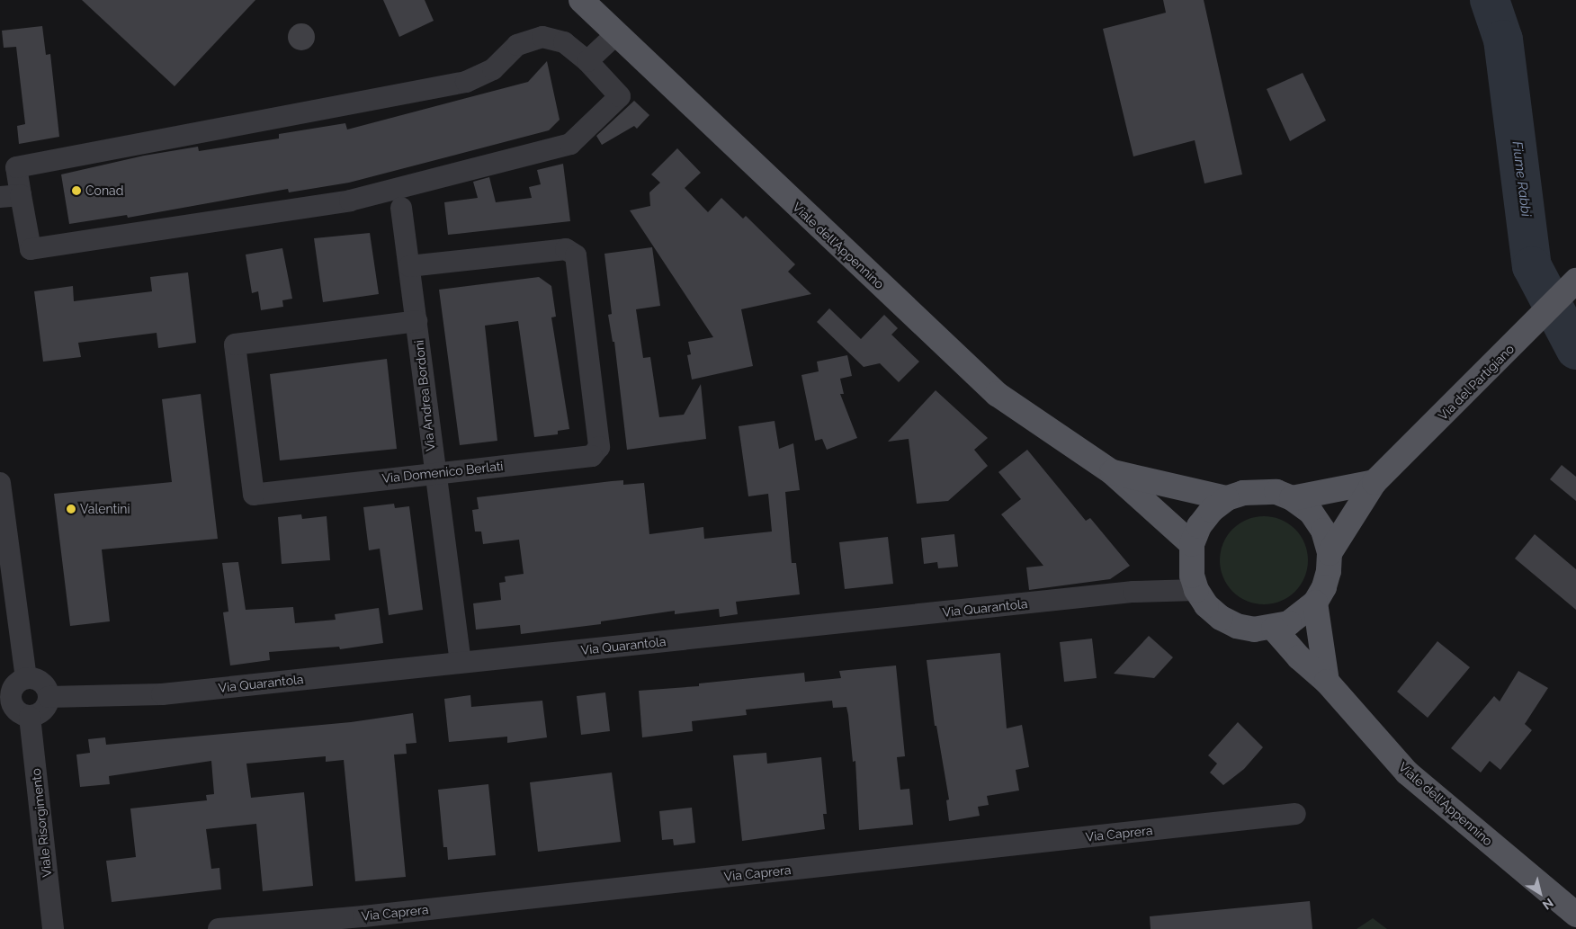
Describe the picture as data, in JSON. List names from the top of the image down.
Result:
{
  "streets": {
    "main road": ["Viale dell'Appennino", "Via del Partigiano"],
    "street": [
      "Via Andrea Bordoni",
      "Via Domenico Berlati",
      "Via Quarantola",
      "Viale Risorgimento",
      "Via Caprera"
    ]
  },
  "crossings": [
    ["Viale dell'Appennino", "Via del Partigiano"],
    ["Viale dell'Appennino", "Via Quarantola"],
    ["Via del Partigiano", "Via Quarantola"],
    ["Via Andrea Bordoni", "Via Domenico Berlati"],
    ["Via Andrea Bordoni", "Via Quarantola"],
    ["Via Quarantola", "Viale Risorgimento"]
  ],
  "water": ["Fiume Rabbi"],
  "places": ["Conad", "Valentini"],
  "north": "bottom right"
}
